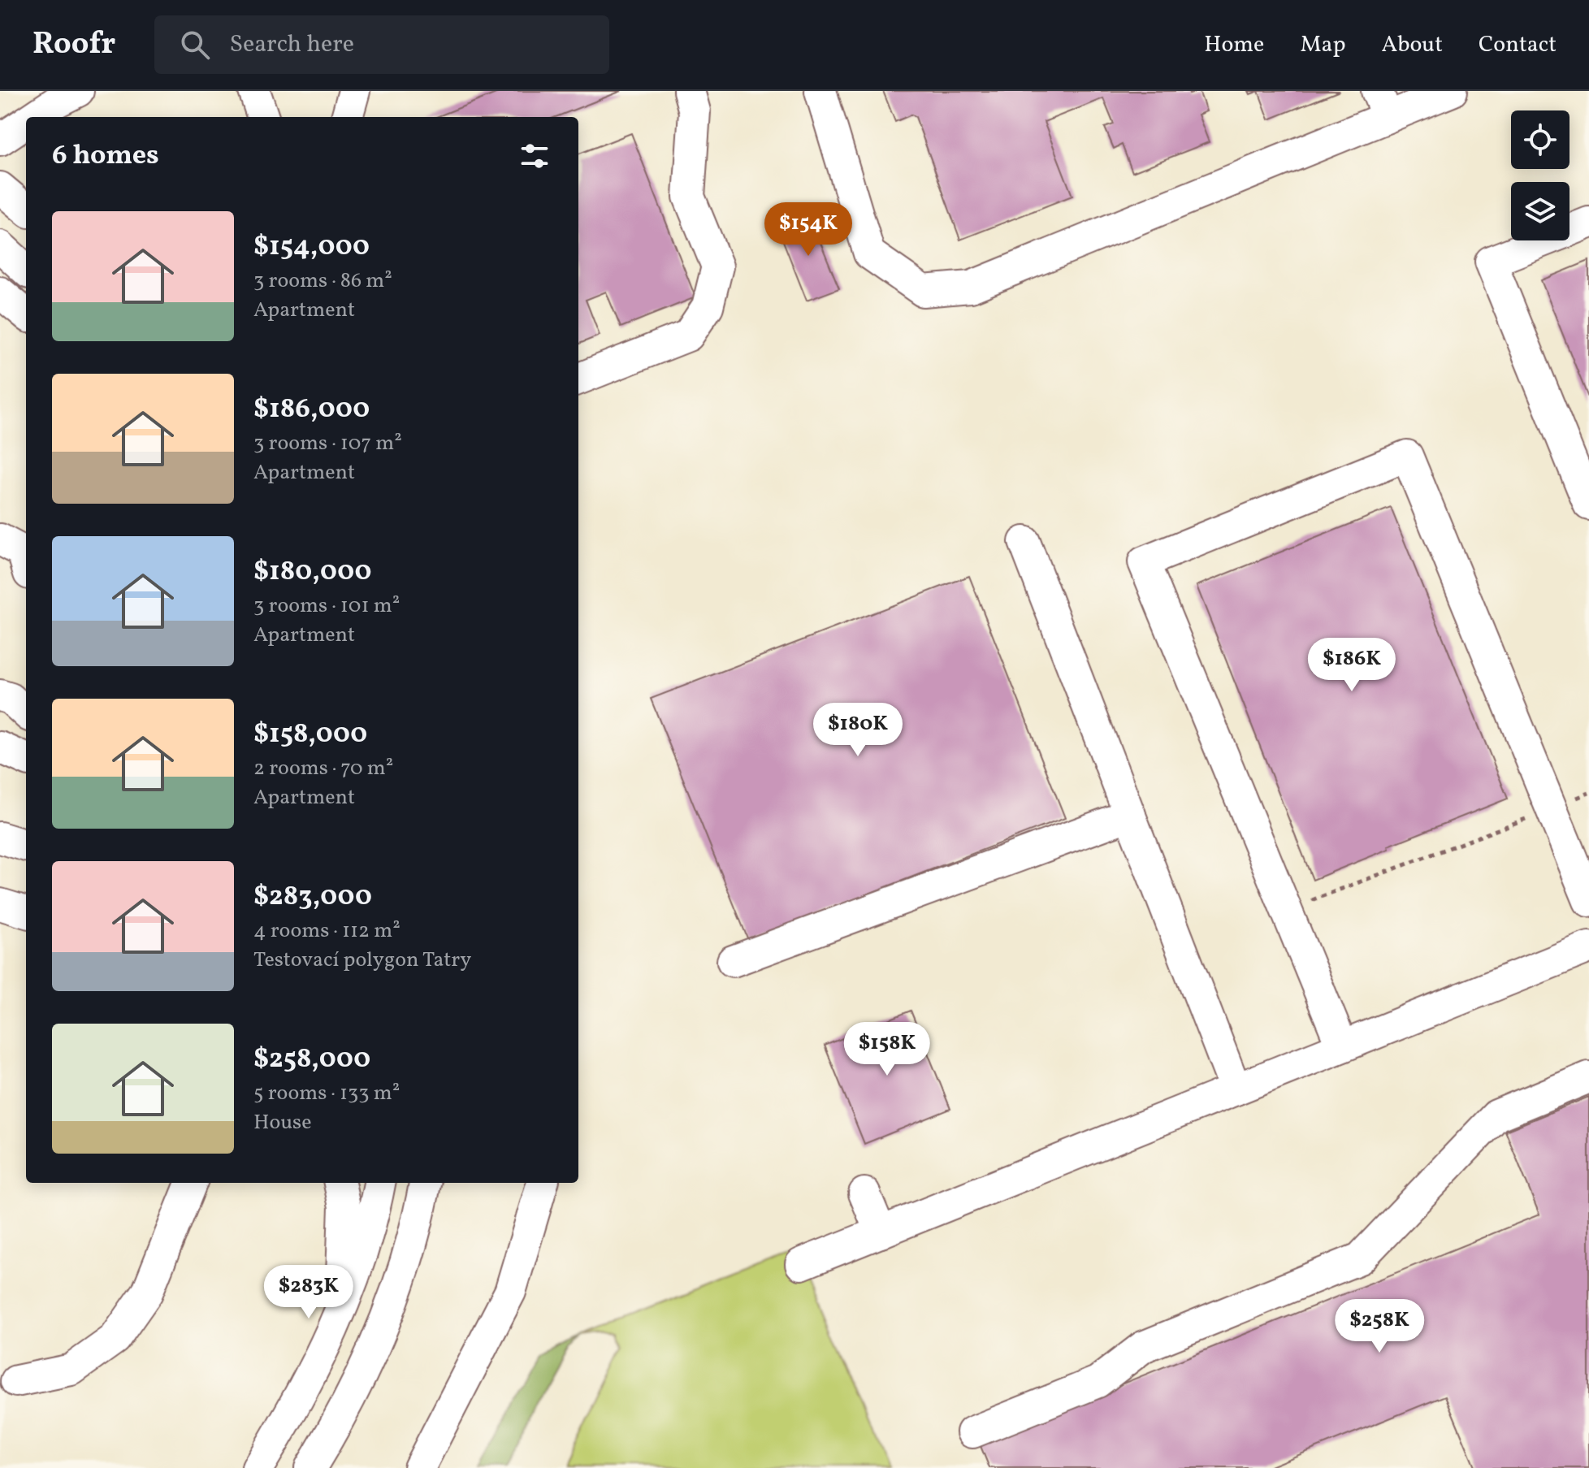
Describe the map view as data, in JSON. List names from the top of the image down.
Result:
{
  "page": {
    "header": "Roofr",
    "search": "Search here",
    "nav": [
      "Home",
      "Map",
      "About",
      "Contact"
    ],
    "heading": "6 homes",
    "list": [
      {
        "name": "$154,000",
        "note": "3 rooms · 86 m² · Apartment"
      },
      {
        "name": "$186,000",
        "note": "3 rooms · 107 m² · Apartment"
      },
      {
        "name": "$180,000",
        "note": "3 rooms · 101 m² · Apartment"
      },
      {
        "name": "$158,000",
        "note": "2 rooms · 70 m² · Apartment"
      },
      {
        "name": "$283,000",
        "note": "4 rooms · 112 m² · Testovací polygon Tatry"
      },
      {
        "name": "$258,000",
        "note": "5 rooms · 133 m² · House"
      }
    ],
    "price": [
      "$154K",
      "$186K",
      "$180K",
      "$158K",
      "$283K",
      "$258K"
    ]
  }
}
